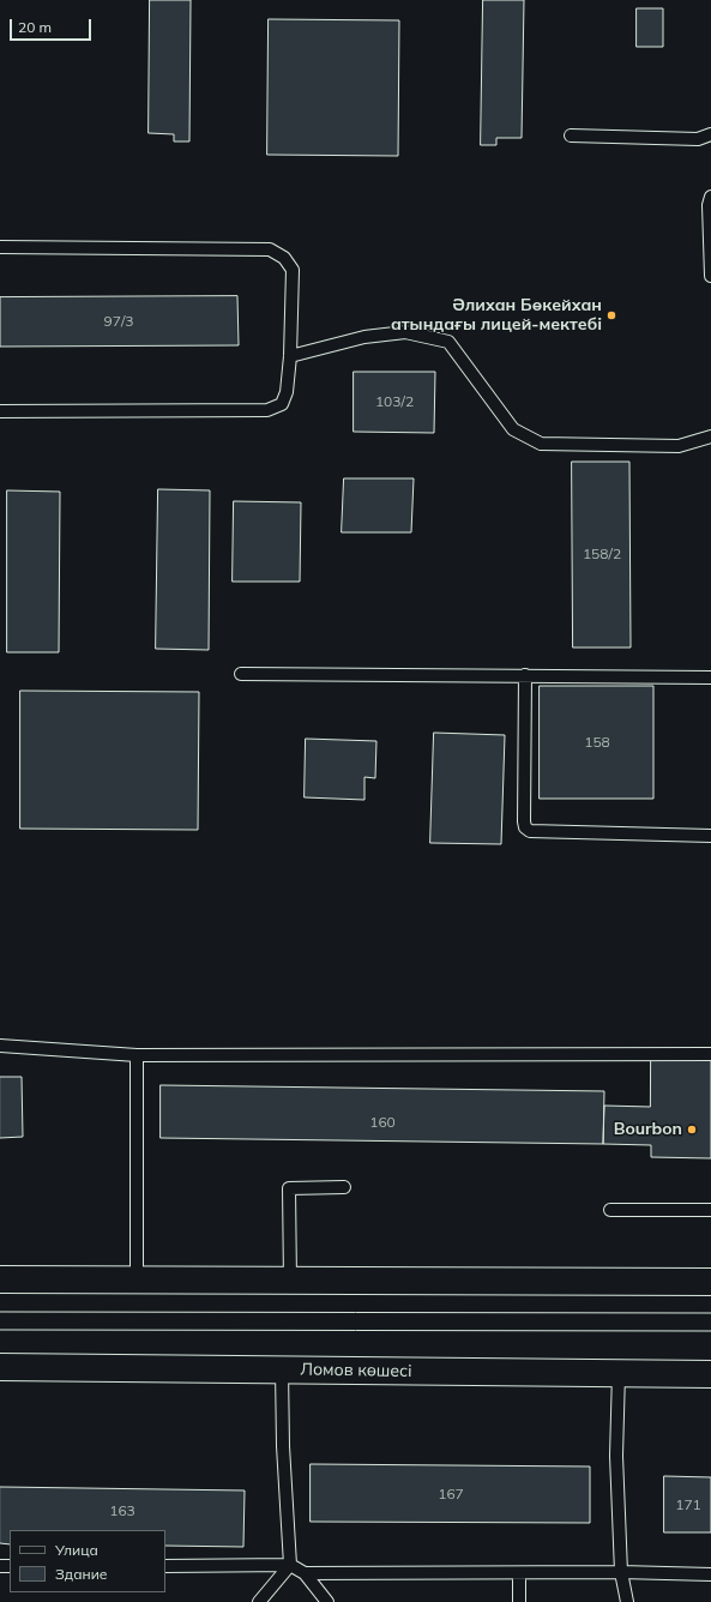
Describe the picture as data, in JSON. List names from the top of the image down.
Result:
{
  "streets": {
    "main road": ["Ломов көшесі"]
  },
  "places": ["Әлихан Бөкейхан атындағы лицей-мектебі", "Bourbon"],
  "house_numbers": [
    "97/3",
    "103/2",
    "158/2",
    "158",
    "160",
    "167",
    "171",
    "163"
  ],
  "legend": ["Улица", "Здание"],
  "scale_bar": "20 m"
}
